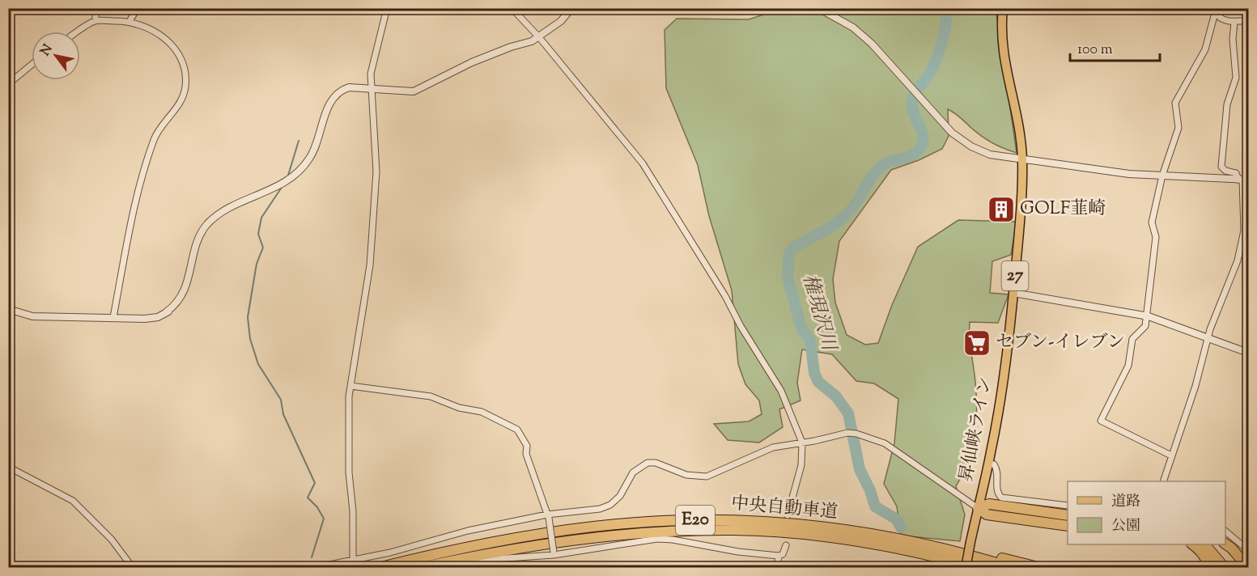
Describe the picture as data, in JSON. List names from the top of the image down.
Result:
{
  "streets": {
    "highway": ["中央自動車道", "E20"],
    "main road": ["27", "昇仙峡ライン"]
  },
  "water": ["権現沢川"],
  "places": {
    "building": ["GOLF韮崎"],
    "supermarket": ["セブン-イレブン"]
  },
  "legend": ["道路", "公園"],
  "scale_bar": "100 m",
  "north": "top left"
}
